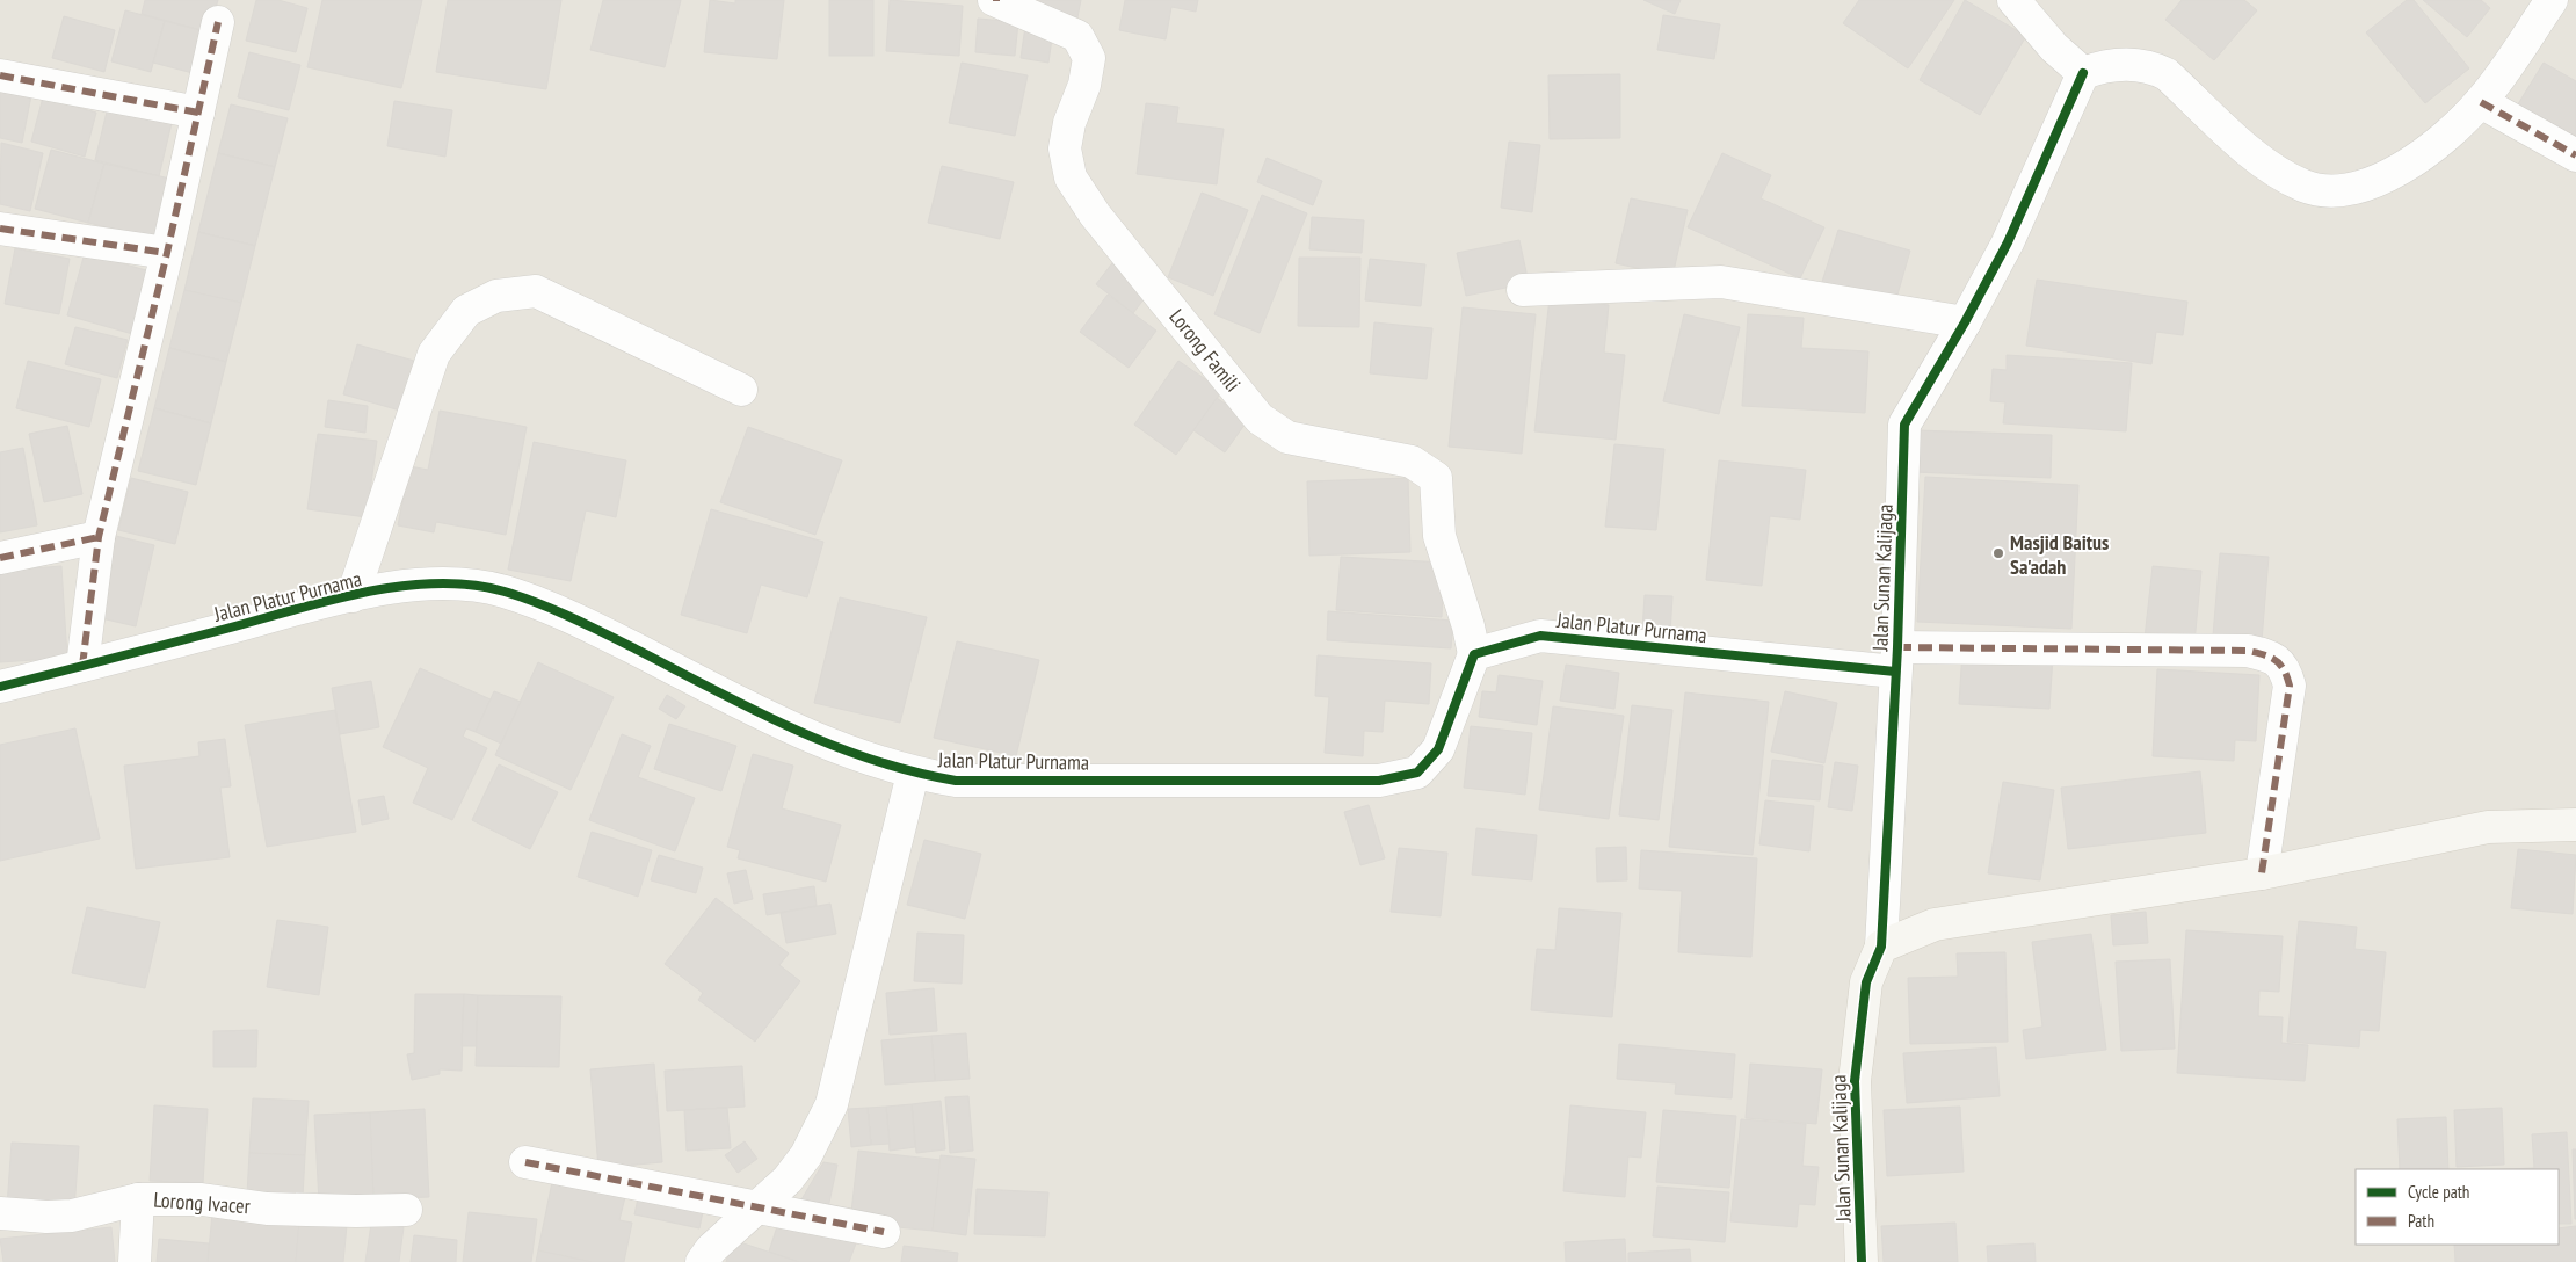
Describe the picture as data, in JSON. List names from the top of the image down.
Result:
{
  "streets": {
    "street": [
      "Lorong Famili",
      "Jalan Sunan Kalijaga",
      "Jalan Platur Purnama",
      "Lorong Ivacer"
    ]
  },
  "crossings": [
    ["Lorong Famili", "Jalan Platur Purnama"],
    ["Jalan Sunan Kalijaga", "Jalan Platur Purnama"]
  ],
  "places": ["Masjid Baitus Sa'adah"],
  "legend": ["Cycle path", "Path"]
}
